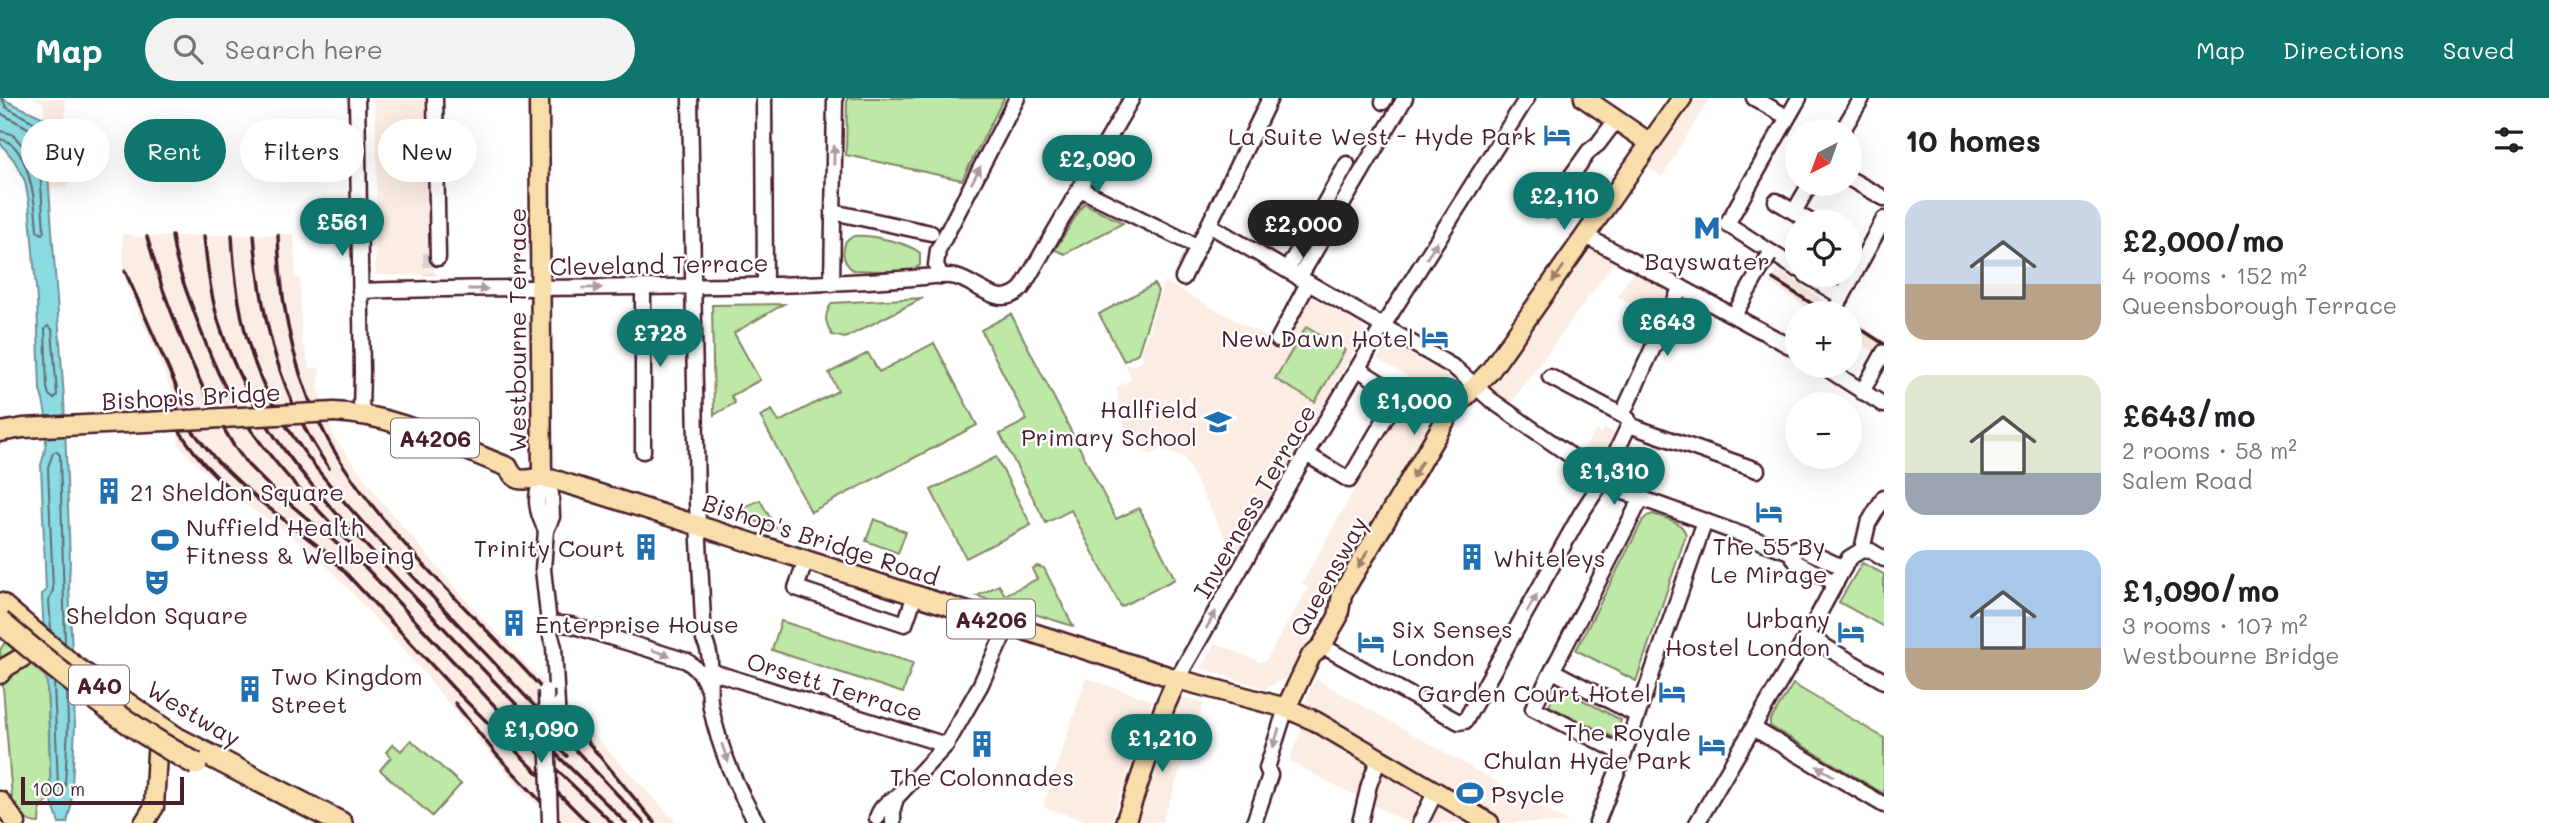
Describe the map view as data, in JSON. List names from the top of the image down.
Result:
{
  "streets": {
    "highway": ["A40", "Westway"],
    "main road": [
      "Westbourne Terrace",
      "Bishop's Bridge",
      "A4206",
      "Bishop's Bridge Road",
      "Queensway"
    ],
    "street": ["Cleveland Terrace", "Inverness Terrace", "Orsett Terrace"]
  },
  "crossings": [
    ["Cleveland Terrace", "Westbourne Terrace"],
    ["Westbourne Terrace", "Bishop's Bridge Road"],
    ["Bishop's Bridge", "A4206"],
    ["Bishop's Bridge", "Bishop's Bridge Road"],
    ["A4206", "Bishop's Bridge Road"],
    ["A4206", "Queensway"],
    ["Inverness Terrace", "Bishop's Bridge Road"],
    ["Bishop's Bridge Road", "Queensway"]
  ],
  "one_way": ["Cleveland Terrace", "Queensway"],
  "places": {
    "hotel": [
      "La Suite West - Hyde Park",
      "New Dawn Hotel",
      "The 55 By Le Mirage",
      "Urbany Hostel London",
      "Six Senses London",
      "Garden Court Hotel",
      "The Royale Chulan Hyde Park"
    ],
    "metro station": ["Bayswater"],
    "school or university": ["Hallfield Primary School"],
    "building": [
      "21 Sheldon Square",
      "Trinity Court",
      "Whiteleys",
      "Enterprise House",
      "Two Kingdom Street",
      "The Colonnades"
    ],
    "sports": ["Nuffield Health Fitness & Wellbeing", "Psycle"],
    "theatre": ["Sheldon Square"]
  },
  "scale_bar": "100 m",
  "north": "bottom left",
  "page": {
    "header": "Map",
    "search": "Search here",
    "nav": ["Map", "Directions", "Saved"],
    "heading": "10 homes",
    "map_buttons": ["+", "−"],
    "chip": [
      "Buy",
      "Rent",
      "Filters",
      "New"
    ],
    "price": [
      "£2,090",
      "£2,110",
      "£561",
      "£2,000",
      "£643",
      "£728",
      "£1,000",
      "£1,310",
      "£1,090",
      "£1,210"
    ],
    "list": [
      {
        "name": "£2,000/mo",
        "note": "4 rooms · 152 m² · Queensborough Terrace"
      },
      {
        "name": "£643/mo",
        "note": "2 rooms · 58 m² · Salem Road"
      },
      {
        "name": "£1,090/mo",
        "note": "3 rooms · 107 m² · Westbourne Bridge"
      }
    ],
    "scale": "100 m"
  }
}
